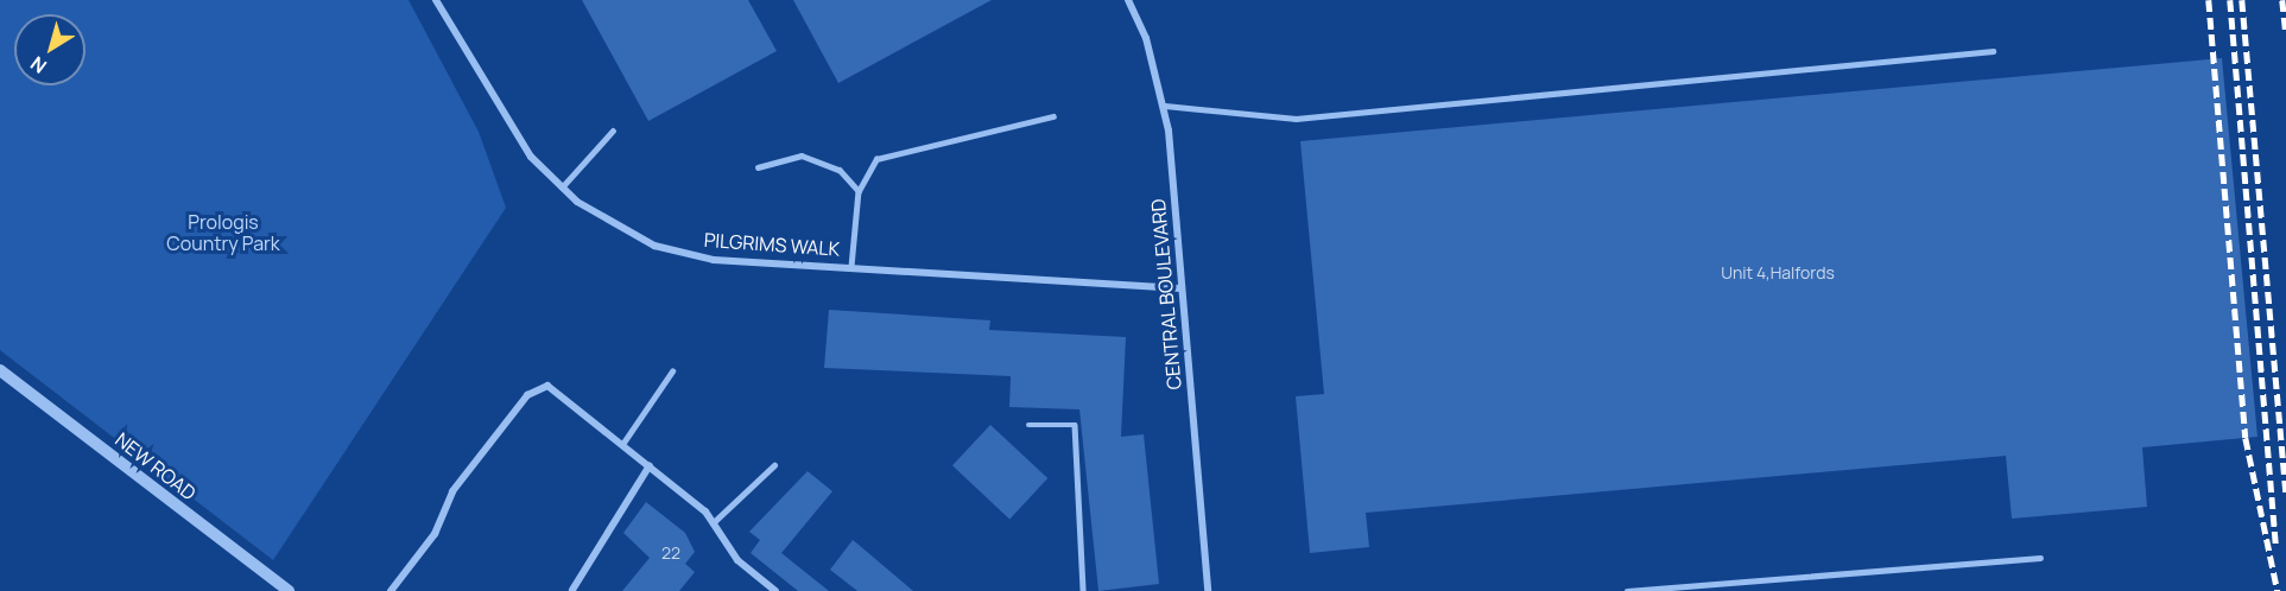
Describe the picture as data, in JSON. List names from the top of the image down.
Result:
{
  "streets": {
    "street": ["PILGRIMS WALK", "CENTRAL BOULEVARD", "NEW ROAD"]
  },
  "crossings": [
    ["PILGRIMS WALK", "CENTRAL BOULEVARD"]
  ],
  "parks": ["Prologis Country Park"],
  "house_numbers": ["Unit 4,Halfords", "22"],
  "north": "bottom left"
}
